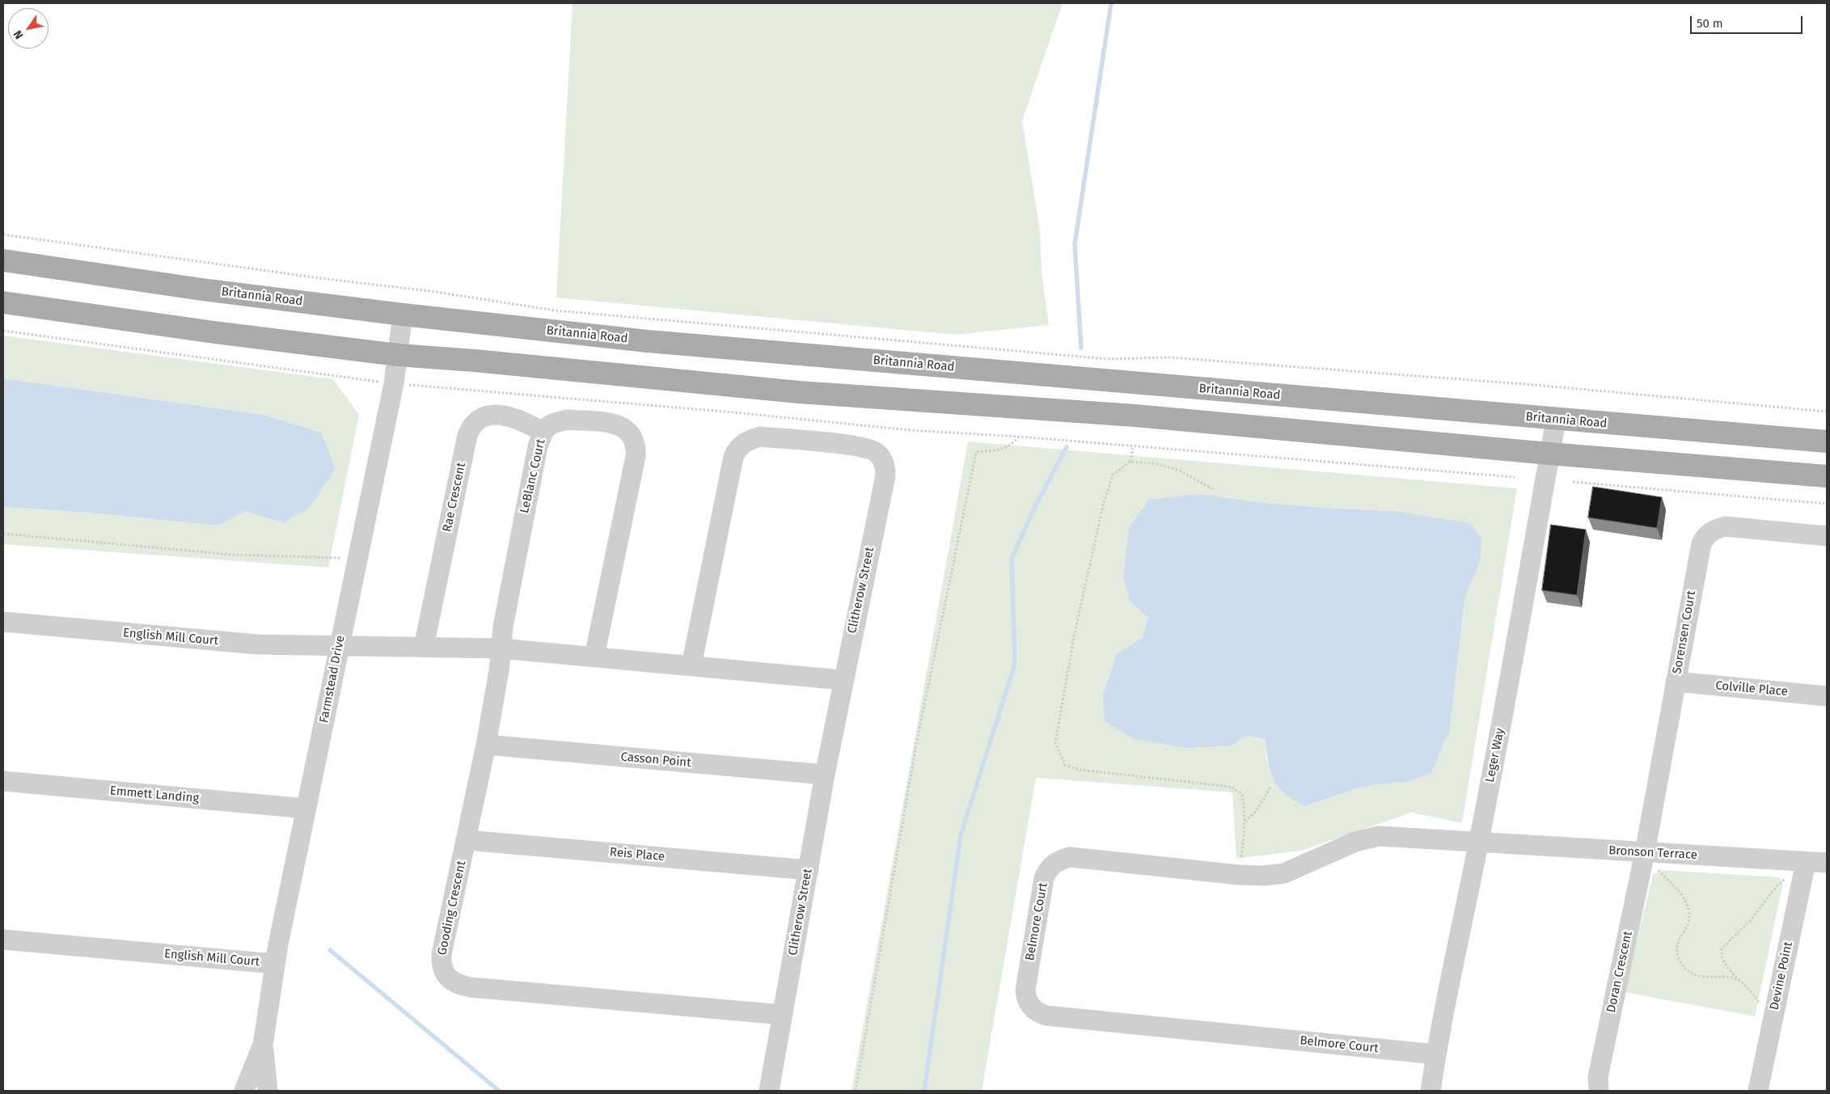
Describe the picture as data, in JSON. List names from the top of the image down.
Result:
{
  "streets": {
    "main road": ["Britannia Road"],
    "street": [
      "LeBlanc Court",
      "Rae Crescent",
      "Clitherow Street",
      "Sorensen Court",
      "English Mill Court",
      "Farmstead Drive",
      "Colville Place",
      "Leger Way",
      "Casson Point",
      "Emmett Landing",
      "Bronson Terrace",
      "Reis Place",
      "Gooding Crescent",
      "Belmore Court",
      "Doran Crescent",
      "Devine Point"
    ]
  },
  "crossings": [
    ["Britannia Road", "Farmstead Drive"],
    ["Britannia Road", "Leger Way"],
    ["LeBlanc Court", "Rae Crescent"],
    ["LeBlanc Court", "English Mill Court"],
    ["LeBlanc Court", "Gooding Crescent"],
    ["Rae Crescent", "English Mill Court"],
    ["Clitherow Street", "English Mill Court"],
    ["Clitherow Street", "Casson Point"],
    ["Clitherow Street", "Reis Place"],
    ["Clitherow Street", "Gooding Crescent"],
    ["Sorensen Court", "Colville Place"],
    ["Sorensen Court", "Bronson Terrace"],
    ["Sorensen Court", "Doran Crescent"],
    ["English Mill Court", "Farmstead Drive"],
    ["English Mill Court", "Gooding Crescent"],
    ["Farmstead Drive", "Emmett Landing"],
    ["Leger Way", "Bronson Terrace"],
    ["Leger Way", "Belmore Court"],
    ["Casson Point", "Gooding Crescent"],
    ["Bronson Terrace", "Belmore Court"],
    ["Bronson Terrace", "Doran Crescent"],
    ["Bronson Terrace", "Devine Point"],
    ["Reis Place", "Gooding Crescent"]
  ],
  "scale_bar": "50 m",
  "north": "bottom left"
}
